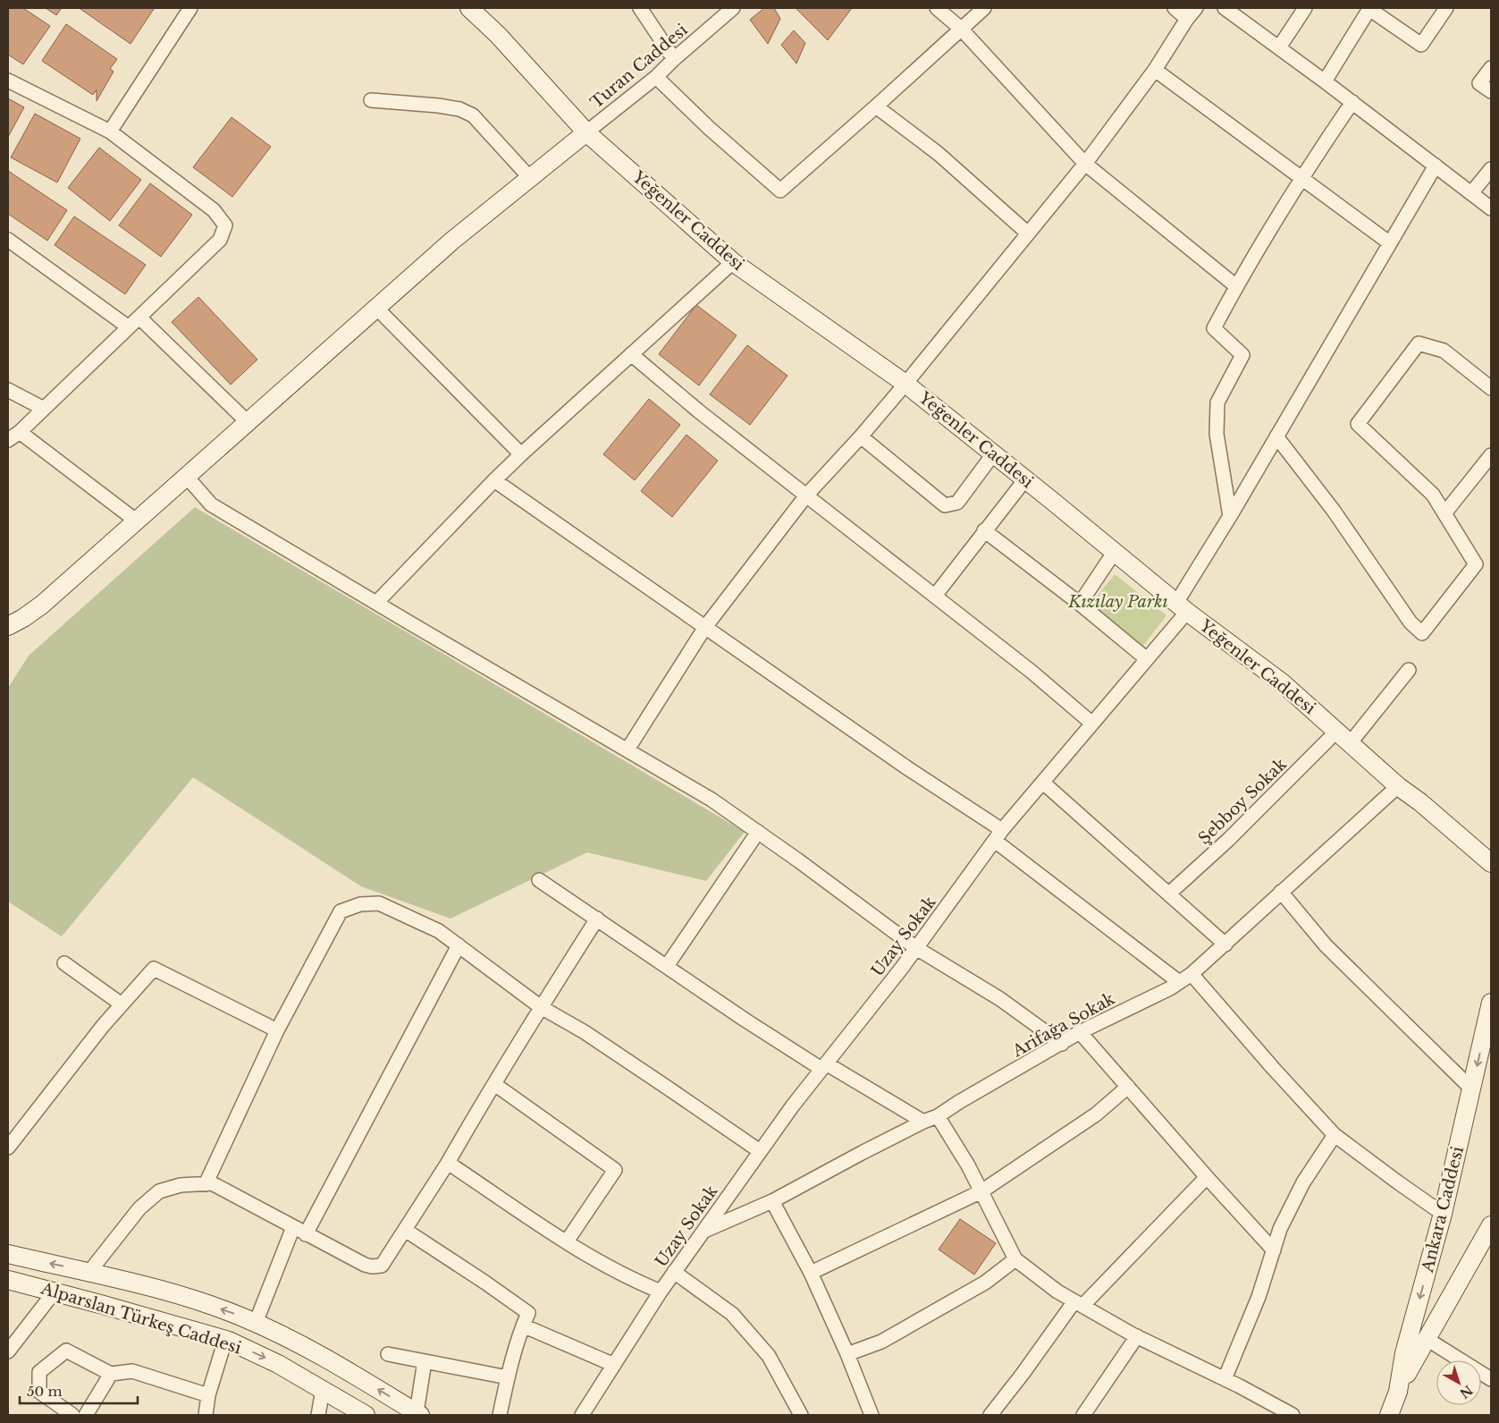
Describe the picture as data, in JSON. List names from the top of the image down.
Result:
{
  "streets": {
    "street": [
      "Turan Caddesi",
      "Yeğenler Caddesi",
      "Şebboy Sokak",
      "Uzay Sokak",
      "Arifağa Sokak",
      "Ankara Caddesi",
      "Alparslan Türkeş Caddesi"
    ]
  },
  "crossings": [
    ["Turan Caddesi", "Yeğenler Caddesi"],
    ["Yeğenler Caddesi", "Şebboy Sokak"],
    ["Yeğenler Caddesi", "Uzay Sokak"],
    ["Yeğenler Caddesi", "Arifağa Sokak"],
    ["Uzay Sokak", "Arifağa Sokak"]
  ],
  "parks": ["Kızılay Parkı"],
  "scale_bar": "50 m",
  "north": "bottom right"
}
